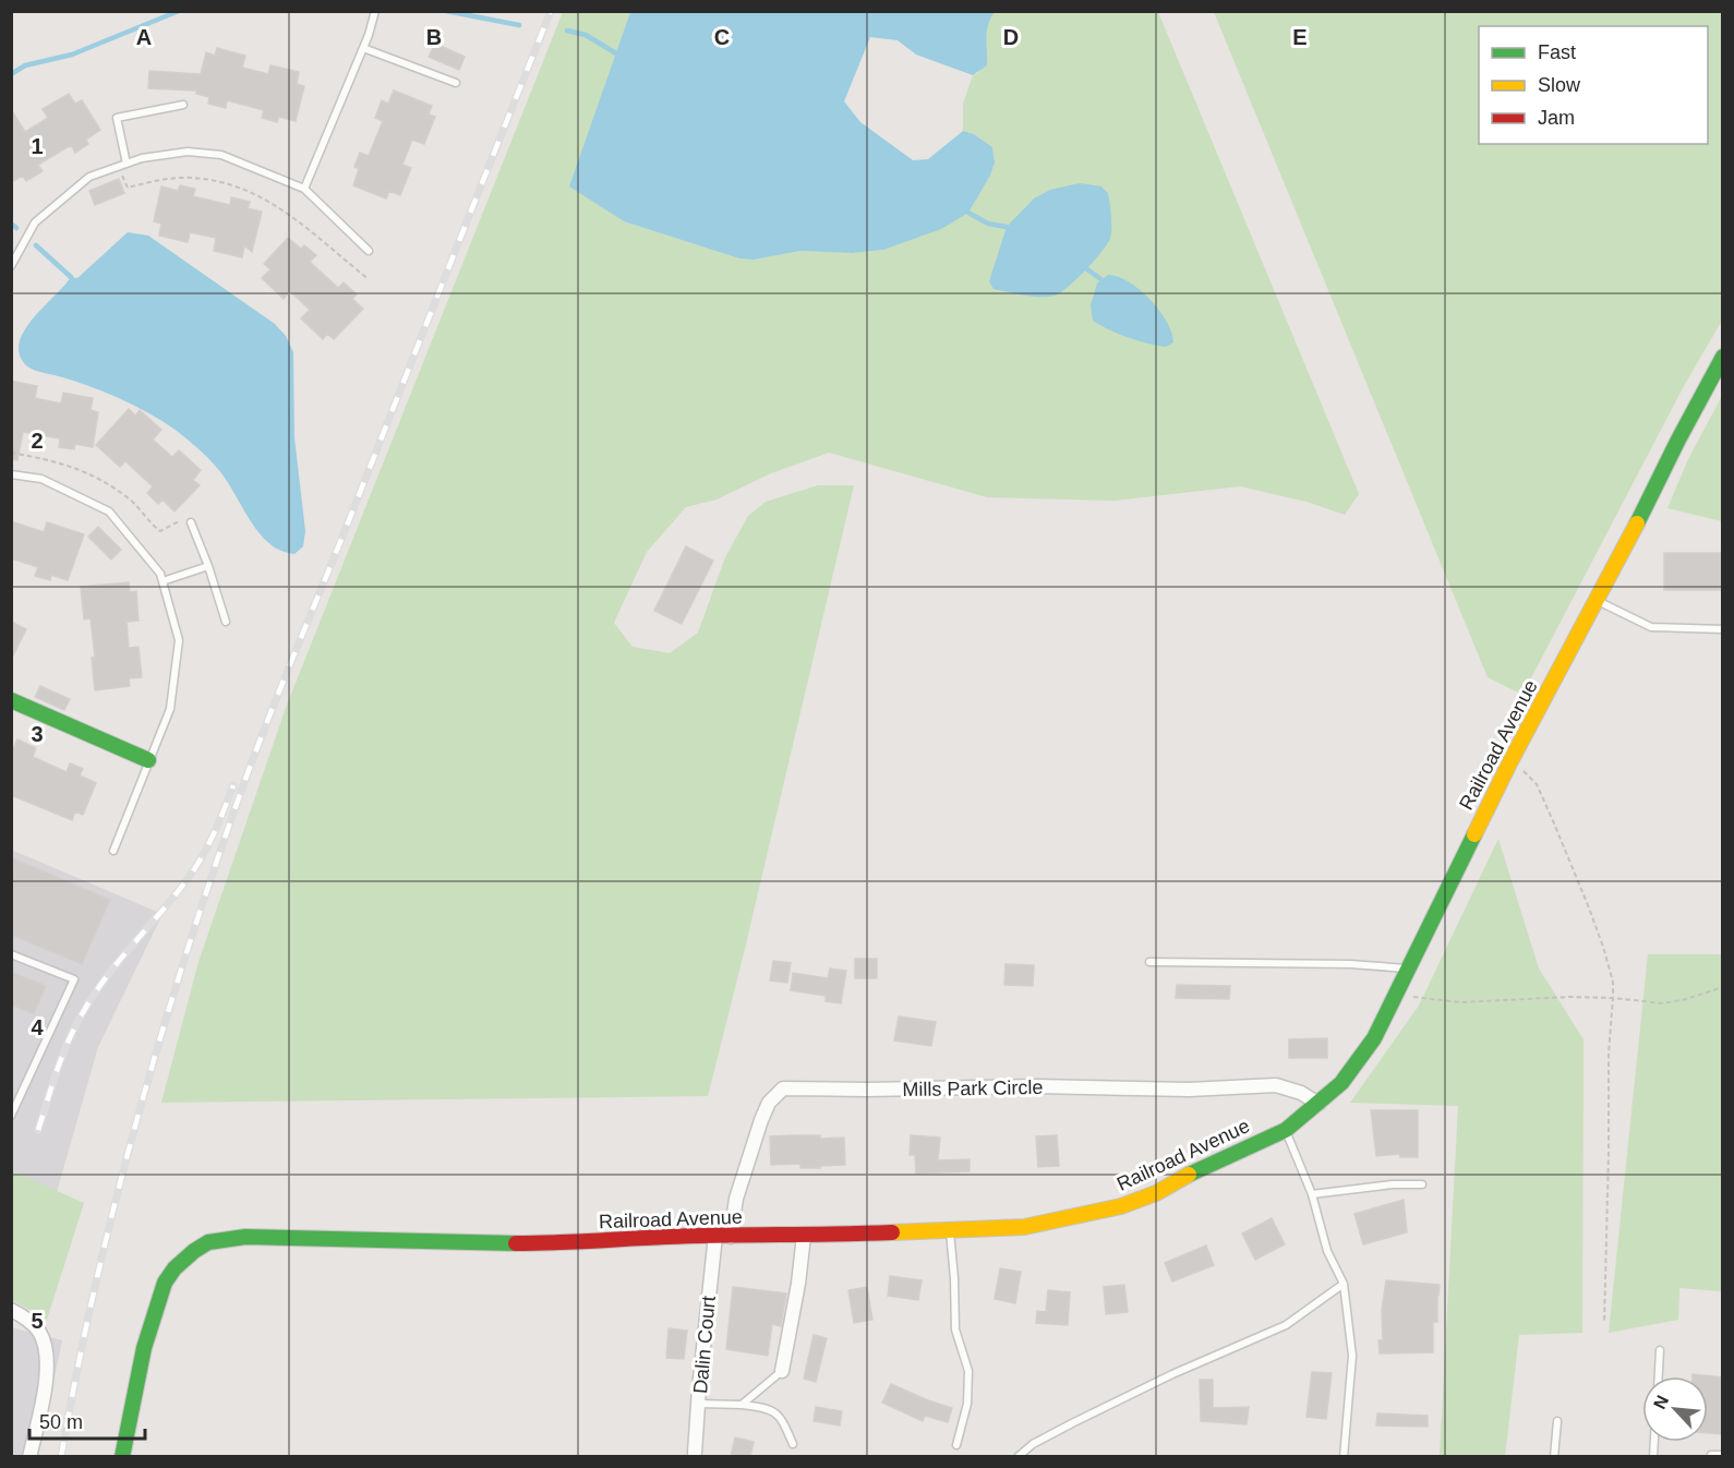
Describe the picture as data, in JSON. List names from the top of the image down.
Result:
{
  "streets": {
    "street": ["Railroad Avenue", "Mills Park Circle", "Dalin Court"]
  },
  "crossings": [
    ["Railroad Avenue", "Mills Park Circle"],
    ["Railroad Avenue", "Dalin Court"]
  ],
  "legend": ["Fast", "Slow", "Jam"],
  "scale_bar": "50 m",
  "north": "top left",
  "grid": {
    "columns": [
      "A",
      "B",
      "C",
      "D",
      "E"
    ],
    "rows": [
      "1",
      "2",
      "3",
      "4",
      "5"
    ]
  }
}
